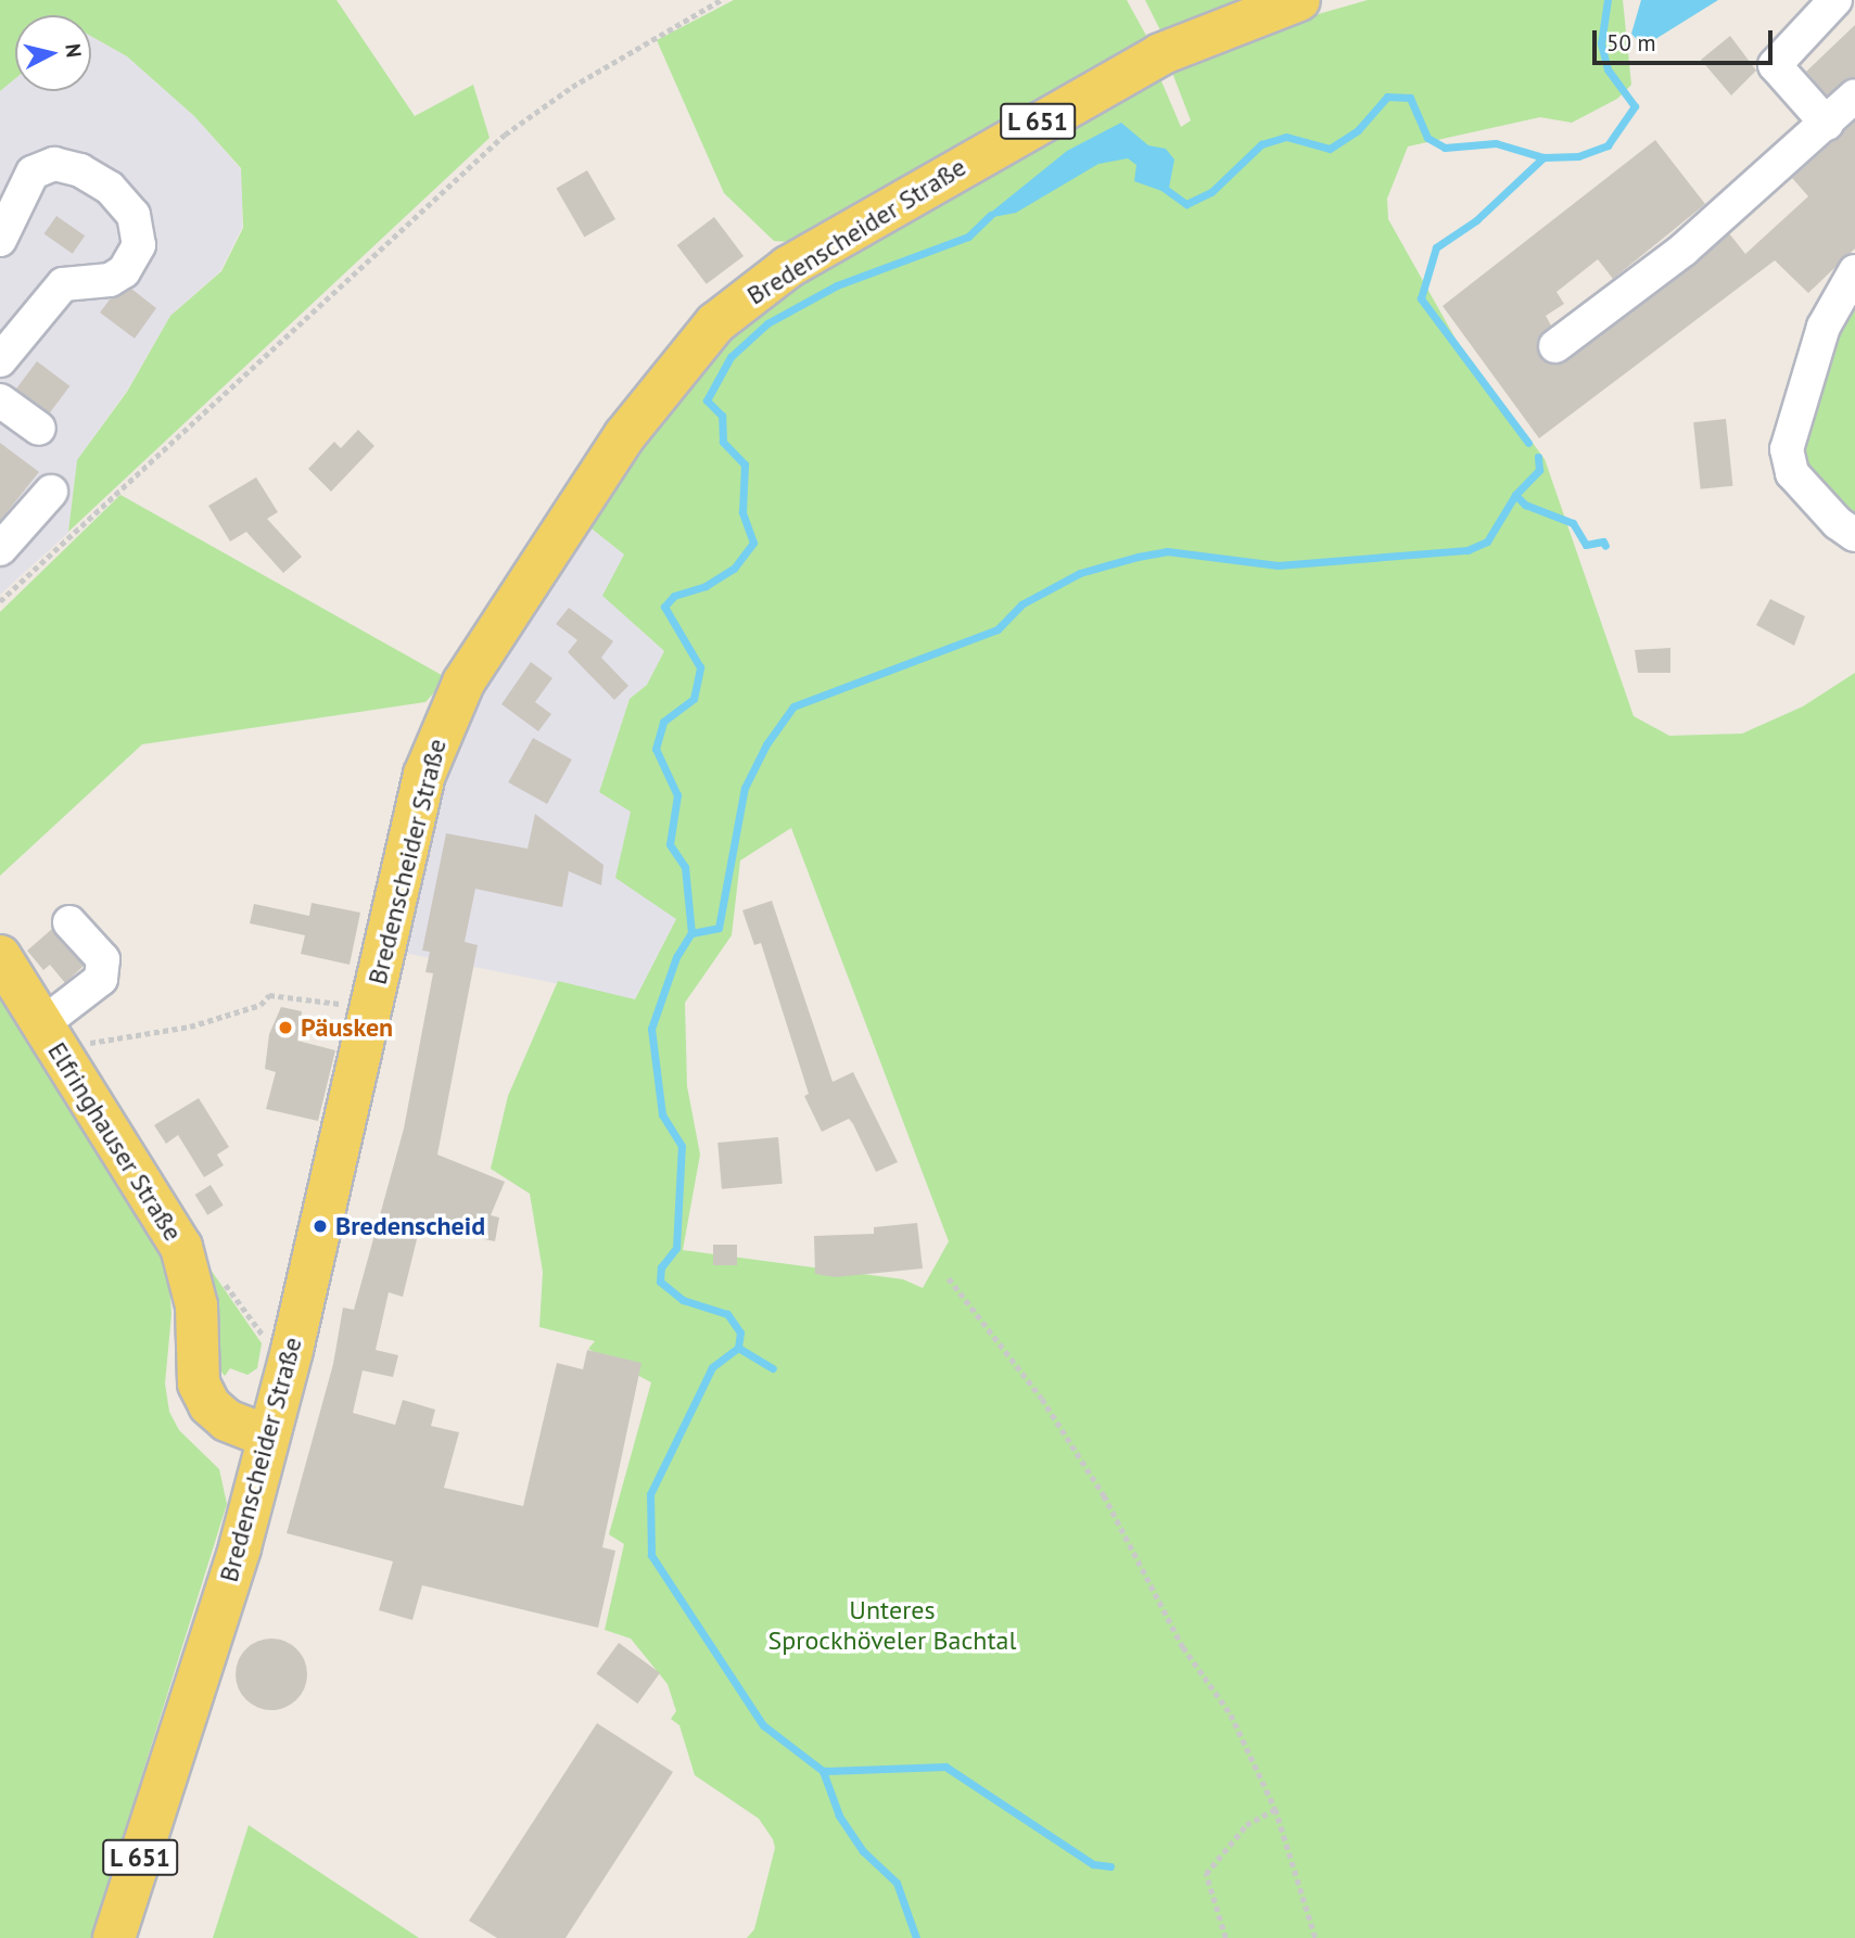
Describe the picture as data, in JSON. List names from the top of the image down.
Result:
{
  "streets": {
    "main road": ["L 651", "Bredenscheider Straße", "Elfringhauser Straße"]
  },
  "crossings": [
    ["Bredenscheider Straße", "Elfringhauser Straße"]
  ],
  "parks": ["Unteres Sprockhöveler Bachtal"],
  "places": ["Päusken", "Bredenscheid"],
  "scale_bar": "50 m",
  "north": "right"
}
